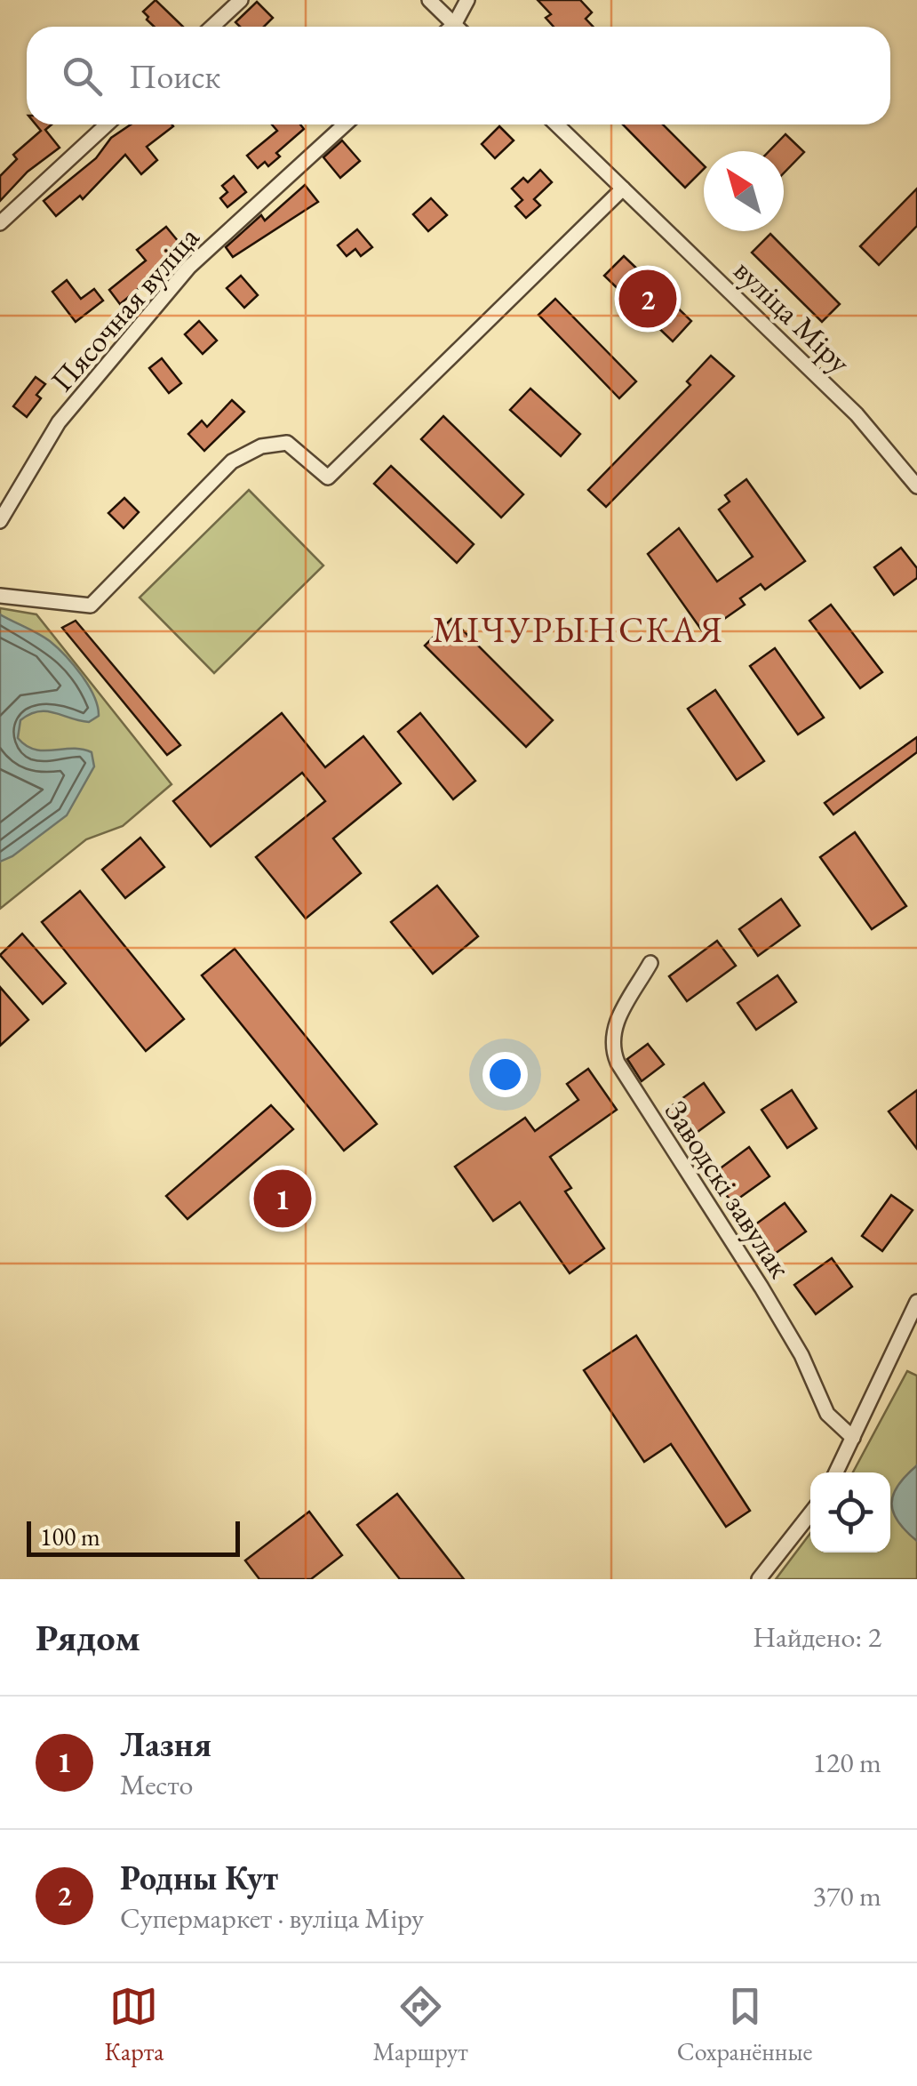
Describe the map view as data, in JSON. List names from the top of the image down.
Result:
{
  "streets": {
    "street": ["Пясочная вуліца", "вуліца Міру", "Заводскі завулак"]
  },
  "districts": ["МІЧУРЫНСКАЯ"],
  "scale_bar": "100 m",
  "north": "top left",
  "page": {
    "search": "Поиск",
    "pins": ["2", "1"],
    "scale": "100 m",
    "heading": ["Рядом", "Найдено: 2"],
    "list": [
      {
        "mark": "1",
        "name": "Лазня",
        "note": "Место",
        "value": "120 m"
      },
      {
        "mark": "2",
        "name": "Родны Кут",
        "note": "Супермаркет · вуліца Міру",
        "value": "370 m"
      }
    ],
    "nav": ["Карта", "Маршрут", "Сохранённые"]
  }
}
